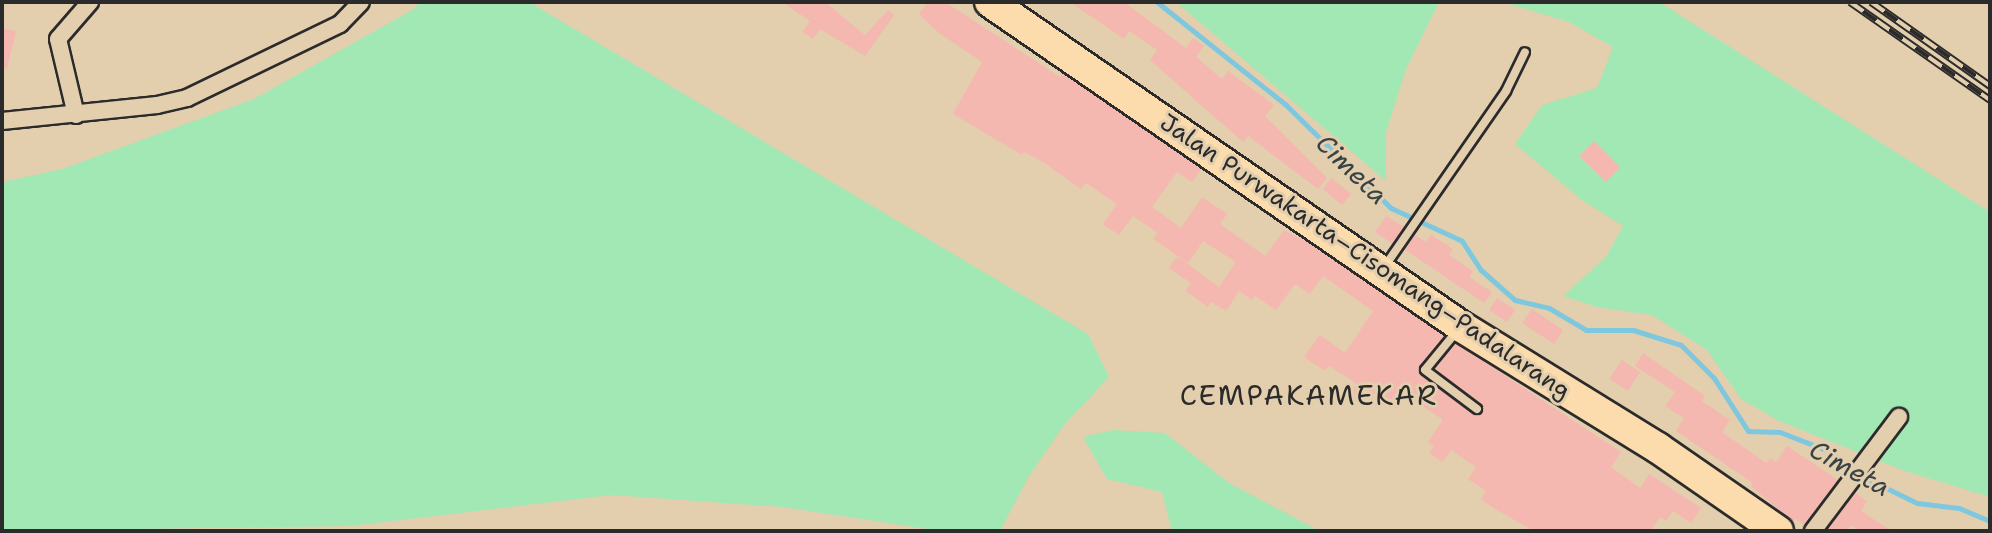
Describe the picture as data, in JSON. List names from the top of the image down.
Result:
{
  "streets": {
    "highway": ["Jalan Purwakarta–Cisomang–Padalarang"]
  },
  "districts": ["CEMPAKAMEKAR"],
  "water": ["Cimeta"]
}
